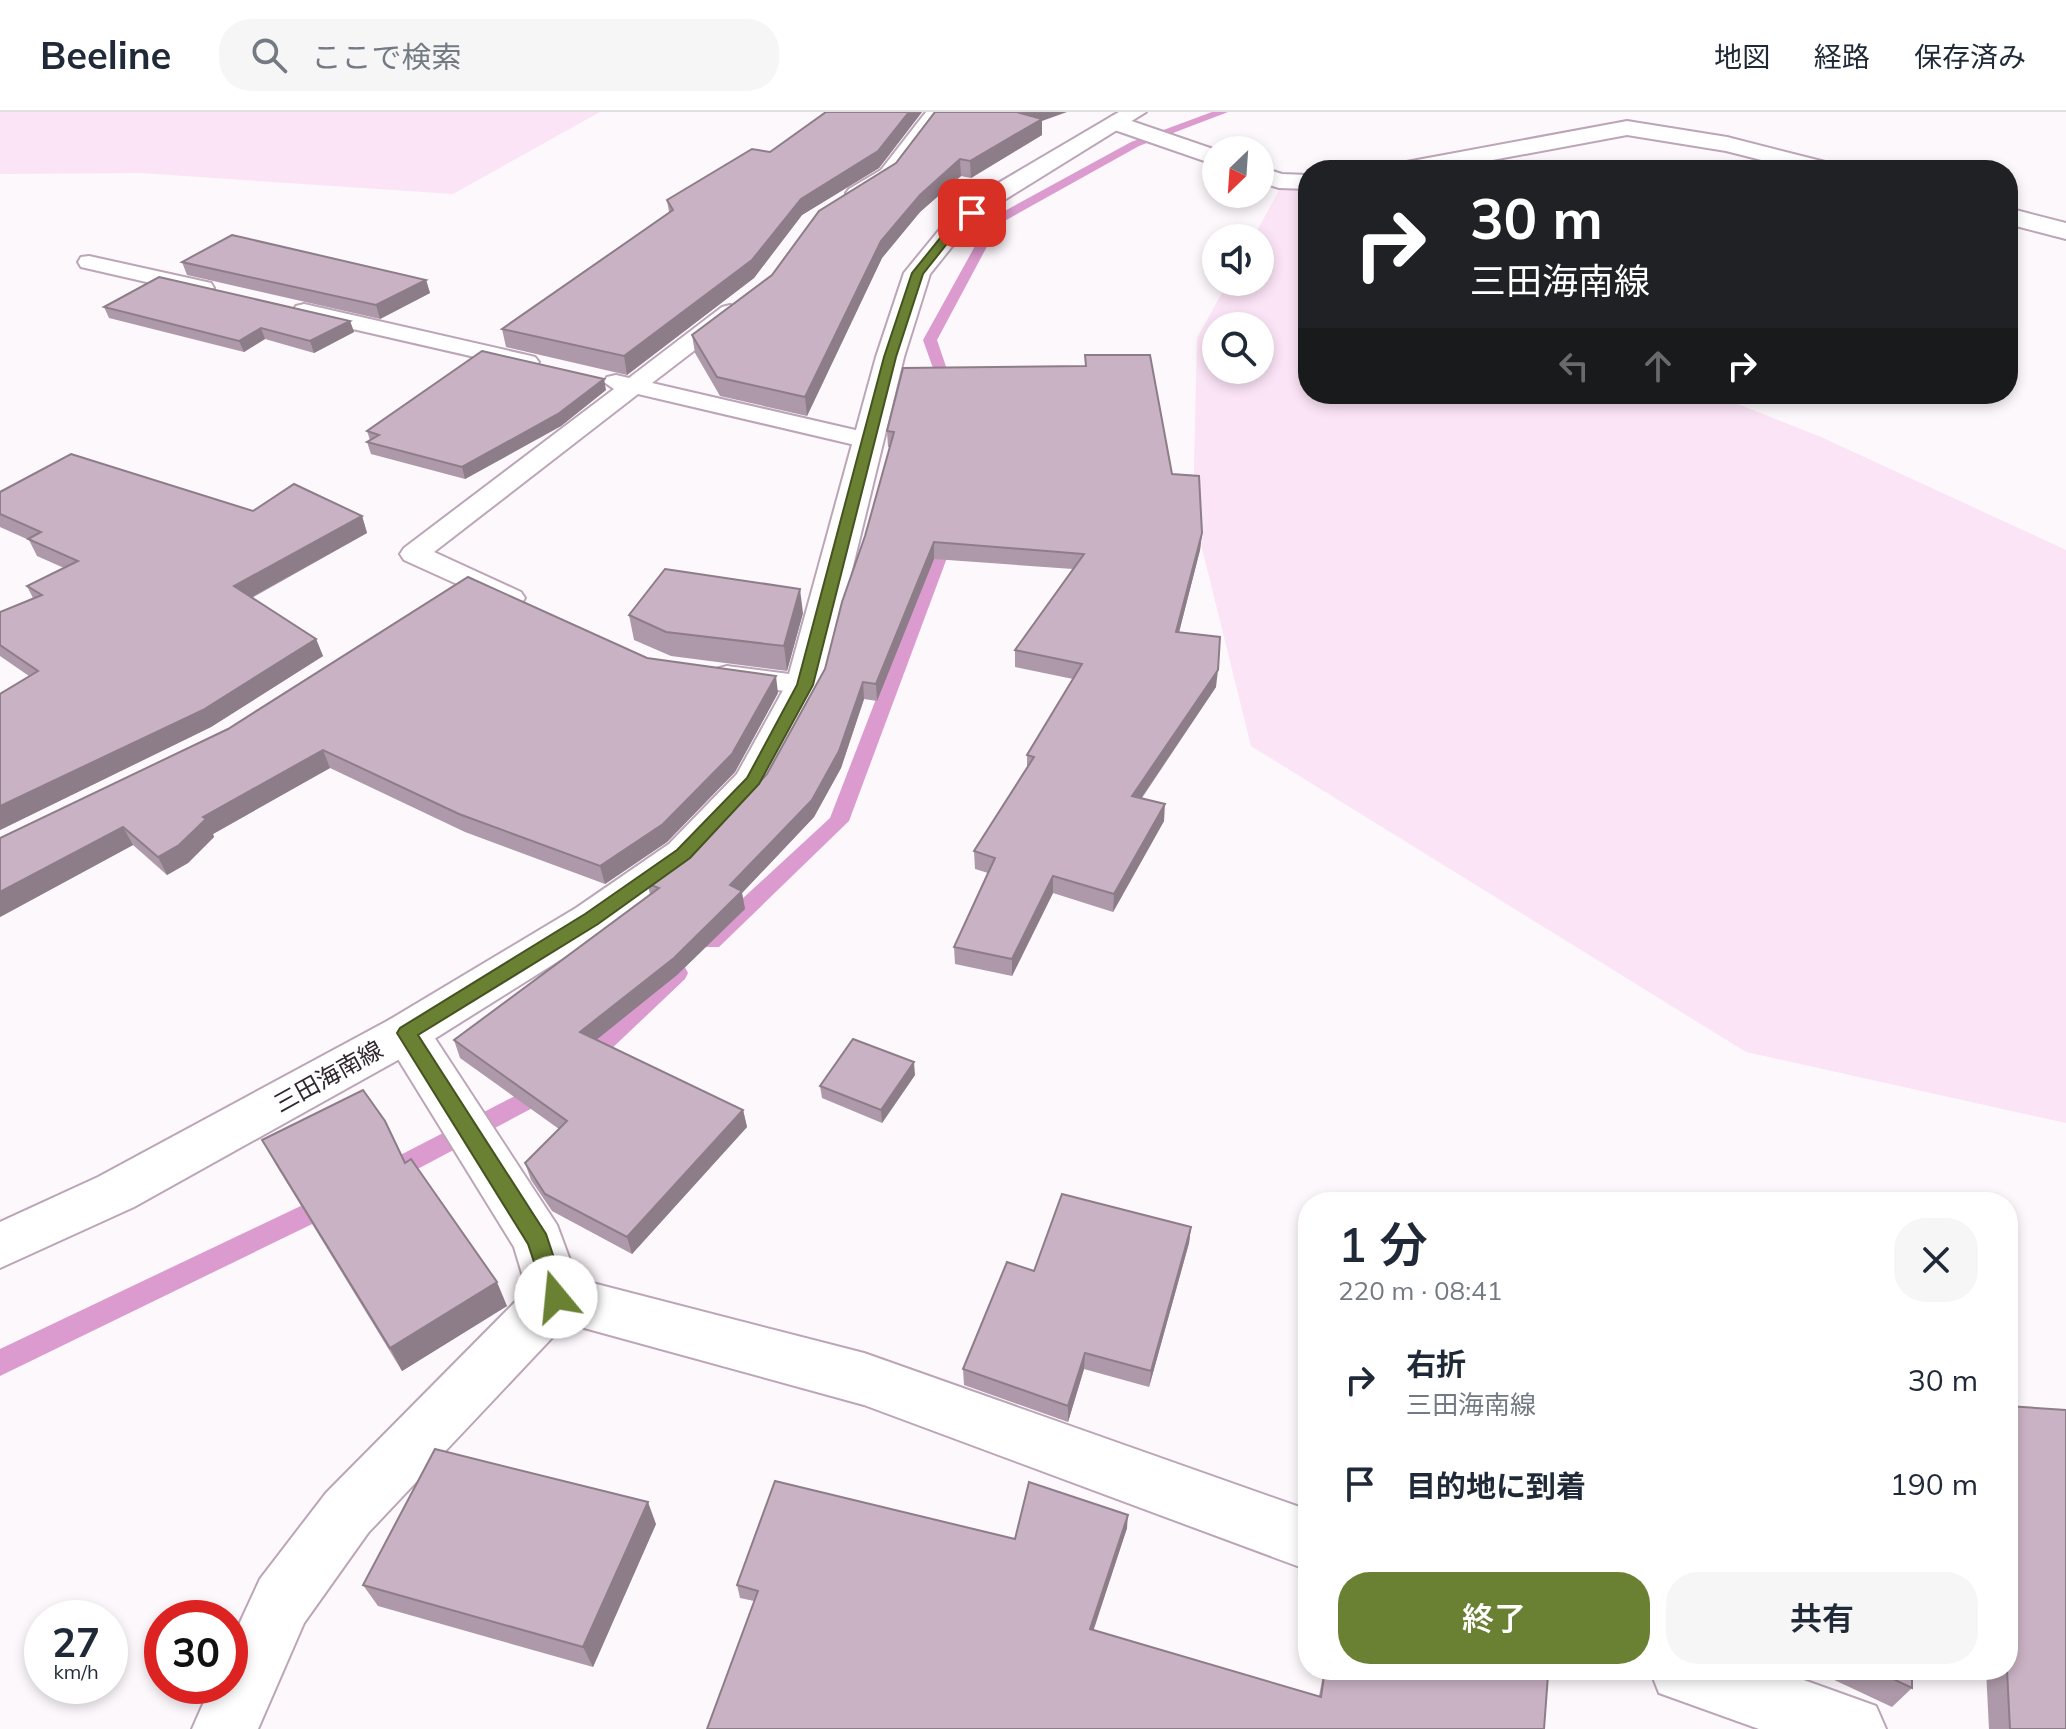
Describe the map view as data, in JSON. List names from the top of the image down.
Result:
{
  "streets": {
    "main road": ["三田海南線"]
  },
  "north": "bottom left",
  "page": {
    "header": "Beeline",
    "search": "ここで検索",
    "nav": ["地図", "経路", "保存済み"],
    "turn": ["30 m", "三田海南線"],
    "heading": ["1 分", "220 m · 08:41"],
    "list": [
      {
        "name": "右折",
        "note": "三田海南線",
        "value": "30 m"
      },
      {
        "name": "目的地に到着",
        "value": "190 m"
      }
    ],
    "buttons": ["終了", "共有"],
    "speed": "27 km/h",
    "limit": "30"
  }
}
